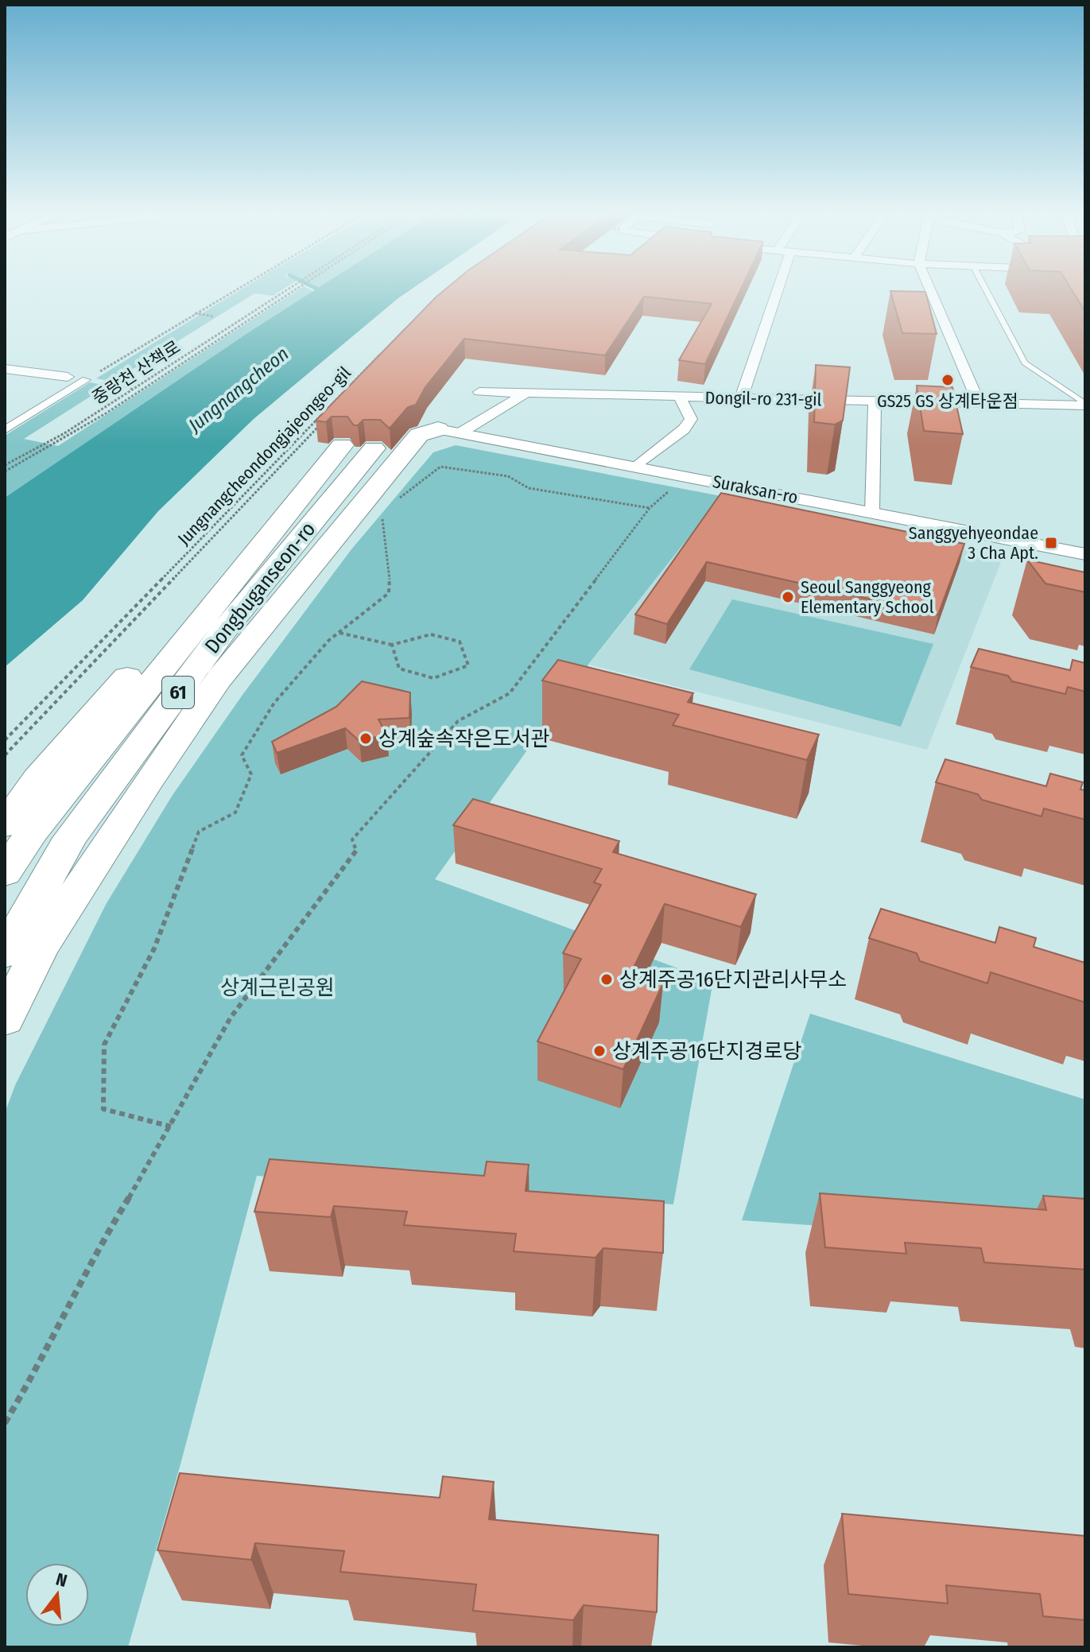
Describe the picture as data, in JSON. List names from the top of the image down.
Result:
{
  "streets": {
    "highway": ["Dongbuganseon-ro", "61"],
    "street": ["Dongil-ro 231-gil", "Suraksan-ro"],
    "path": ["중랑천 산책로", "Jungnangcheondongjajeongeo-gil"]
  },
  "water": ["Jungnangcheon"],
  "parks": ["상계근린공원"],
  "places": {
    "other": [
      "GS25 GS 상계타운점",
      "Seoul Sanggyeong Elementary School",
      "상계숲속작은도서관",
      "상계주공16단지관리사무소",
      "상계주공16단지경로당"
    ],
    "transit": ["Sanggyehyeondae 3 Cha Apt."]
  },
  "north": "top"
}
